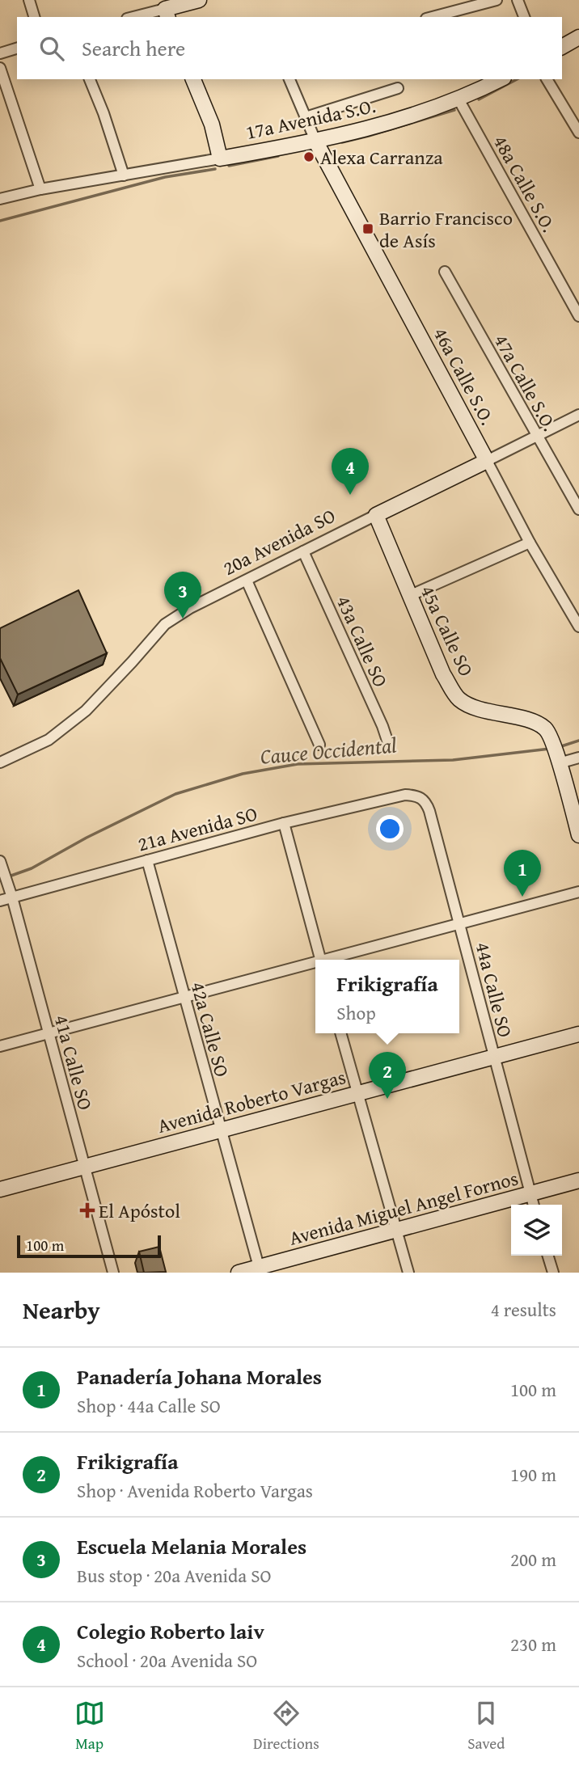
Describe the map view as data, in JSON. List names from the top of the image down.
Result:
{
  "streets": {
    "street": [
      "17a Avenida S.O.",
      "48a Calle S.O.",
      "46a Calle S.O.",
      "47a Calle S.O.",
      "20a Avenida SO",
      "45a Calle SO",
      "43a Calle SO",
      "21a Avenida SO",
      "44a Calle SO",
      "42a Calle SO",
      "41a Calle SO",
      "Avenida Roberto Vargas",
      "Avenida Miguel Angel Fornos"
    ]
  },
  "crossings": [
    ["17a Avenida S.O.", "48a Calle S.O."],
    ["17a Avenida S.O.", "46a Calle S.O."],
    ["46a Calle S.O.", "20a Avenida SO"],
    ["20a Avenida SO", "45a Calle SO"],
    ["20a Avenida SO", "43a Calle SO"],
    ["21a Avenida SO", "44a Calle SO"],
    ["21a Avenida SO", "42a Calle SO"],
    ["21a Avenida SO", "41a Calle SO"],
    ["44a Calle SO", "Avenida Roberto Vargas"],
    ["44a Calle SO", "Avenida Miguel Angel Fornos"],
    ["42a Calle SO", "Avenida Roberto Vargas"],
    ["42a Calle SO", "Avenida Miguel Angel Fornos"],
    ["41a Calle SO", "Avenida Roberto Vargas"]
  ],
  "water": ["Cauce Occidental"],
  "places": {
    "other": ["Alexa Carranza"],
    "transit": ["Barrio Francisco de Asís"],
    "health": ["El Apóstol"]
  },
  "scale_bar": "100 m",
  "page": {
    "search": "Search here",
    "pins": [
      "4",
      "3",
      "1",
      "2"
    ],
    "popup": ["Frikigrafía", "Shop"],
    "scale": "100 m",
    "heading": ["Nearby", "4 results"],
    "list": [
      {
        "mark": "1",
        "name": "Panadería Johana Morales",
        "note": "Shop · 44a Calle SO",
        "value": "100 m"
      },
      {
        "mark": "2",
        "name": "Frikigrafía",
        "note": "Shop · Avenida Roberto Vargas",
        "value": "190 m"
      },
      {
        "mark": "3",
        "name": "Escuela Melania Morales",
        "note": "Bus stop · 20a Avenida SO",
        "value": "200 m"
      },
      {
        "mark": "4",
        "name": "Colegio Roberto laiv",
        "note": "School · 20a Avenida SO",
        "value": "230 m"
      }
    ],
    "nav": ["Map", "Directions", "Saved"]
  }
}
